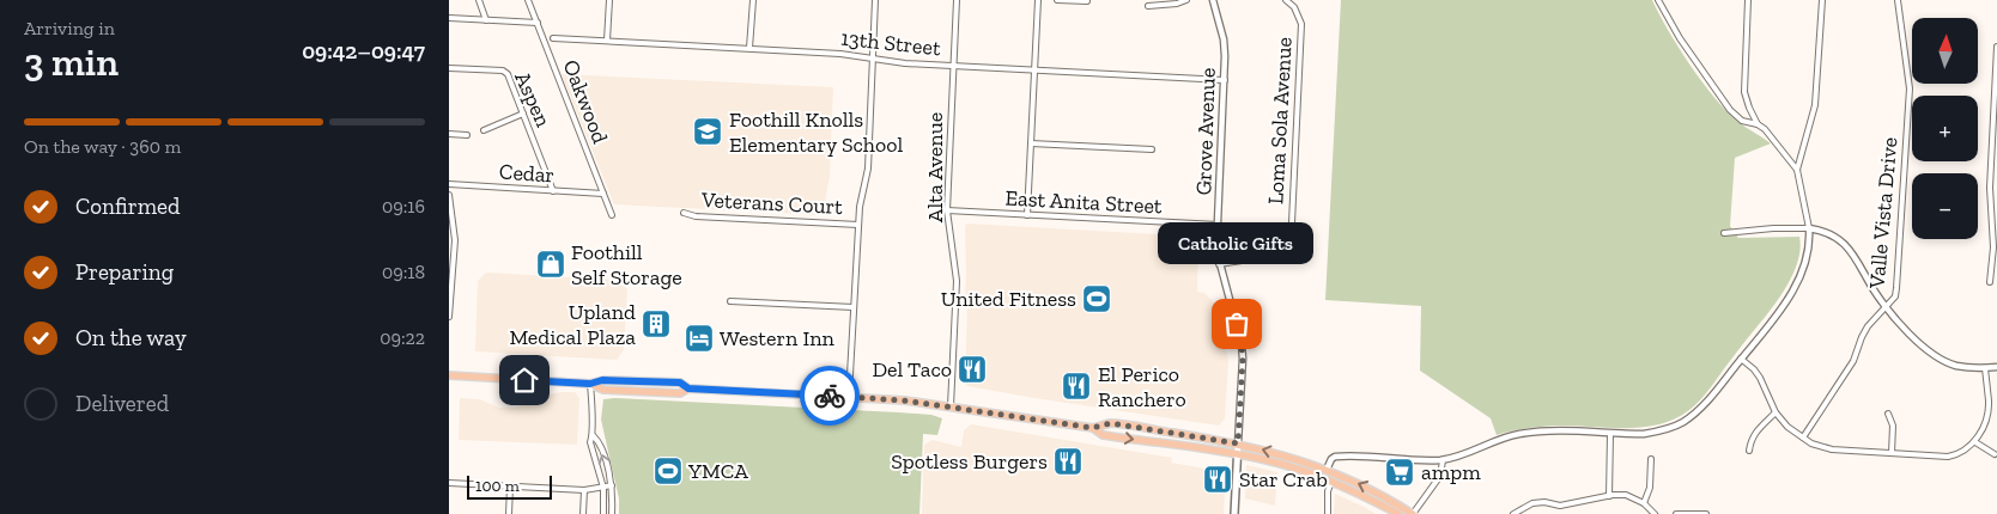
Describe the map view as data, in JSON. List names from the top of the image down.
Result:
{
  "streets": {
    "main road": ["Grove Avenue"],
    "street": [
      "13th Street",
      "Aspen",
      "Oakwood",
      "Loma Sola Avenue",
      "Alta Avenue",
      "Cedar",
      "East Anita Street",
      "Veterans Court",
      "Valle Vista Drive"
    ]
  },
  "crossings": [
    ["13th Street", "Grove Avenue"],
    ["13th Street", "Alta Avenue"],
    ["Aspen", "Cedar"],
    ["Oakwood", "Cedar"],
    ["Loma Sola Avenue", "Grove Avenue"],
    ["Grove Avenue", "East Anita Street"],
    ["Alta Avenue", "East Anita Street"]
  ],
  "places": {
    "school or university": ["Foothill Knolls Elementary School"],
    "shop": ["Foothill Self Storage"],
    "sports": ["United Fitness", "YMCA"],
    "building": ["Upland Medical Plaza"],
    "other": ["Catholic Gifts"],
    "hotel": ["Western Inn"],
    "restaurant": [
      "Del Taco",
      "El Perico Ranchero",
      "Spotless Burgers",
      "Star Crab"
    ],
    "supermarket": ["ampm"]
  },
  "scale_bar": "100 m",
  "north": "top",
  "page": {
    "heading": ["3 min", "Arriving in", "09:42–09:47"],
    "map_buttons": ["+", "−"],
    "bar": "On the way · 360 m",
    "list": [
      ["Confirmed", "09:16"],
      ["Preparing", "09:18"],
      ["On the way", "09:22"],
      "Delivered"
    ],
    "bubble": "Catholic Gifts",
    "scale": "100 m"
  }
}
